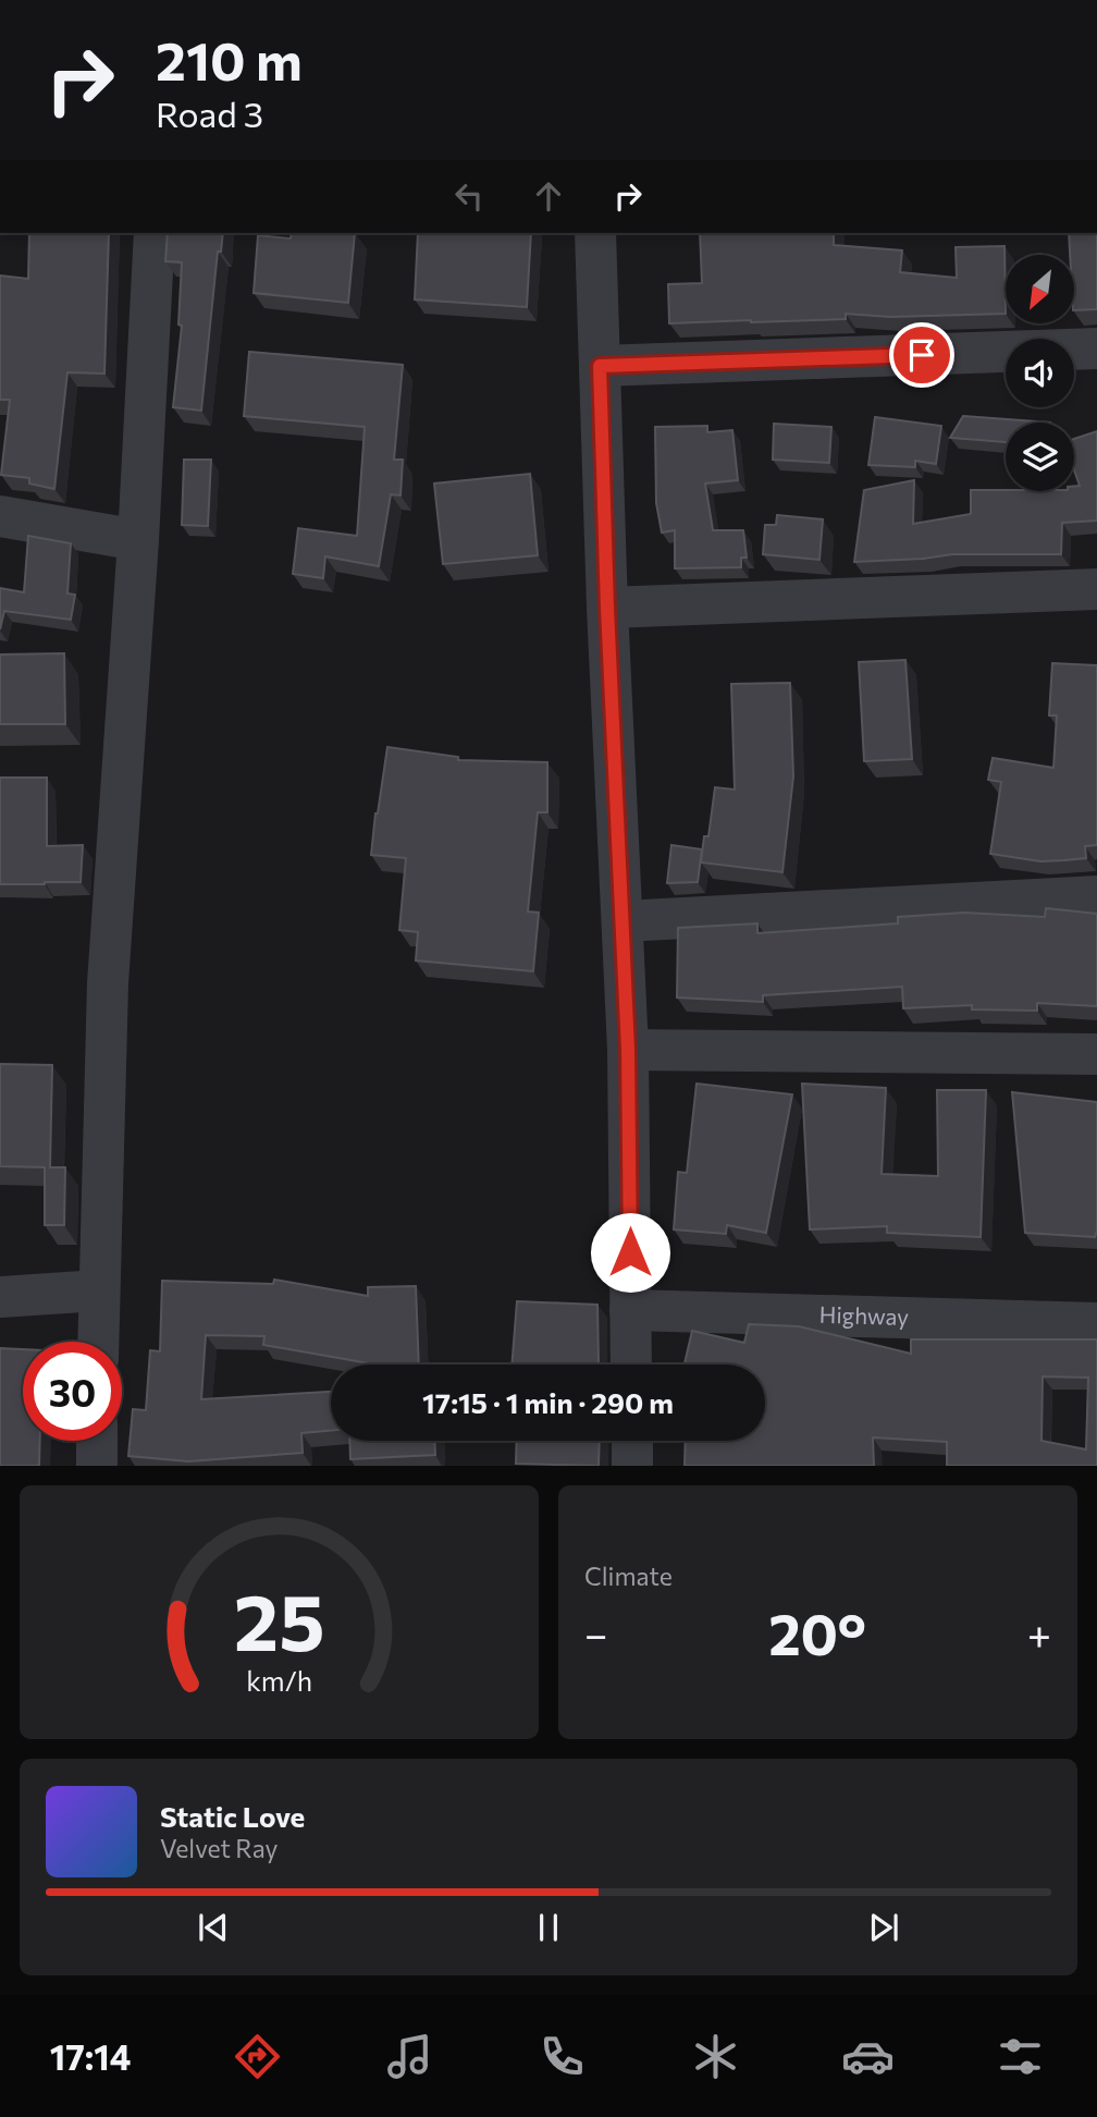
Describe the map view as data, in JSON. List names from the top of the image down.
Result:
{
  "streets": {
    "street": ["Highway"]
  },
  "north": "bottom left",
  "page": {
    "turn": ["210 m", "Road 3"],
    "limit": "30",
    "trip": "17:15 · 1 min · 290 m",
    "tile": "Climate",
    "heat": ["−", "20°", "+"],
    "song": ["Static Love", "Velvet Ray"],
    "tabs": "17:14",
    "gauge": ["25", "km/h"]
  }
}
